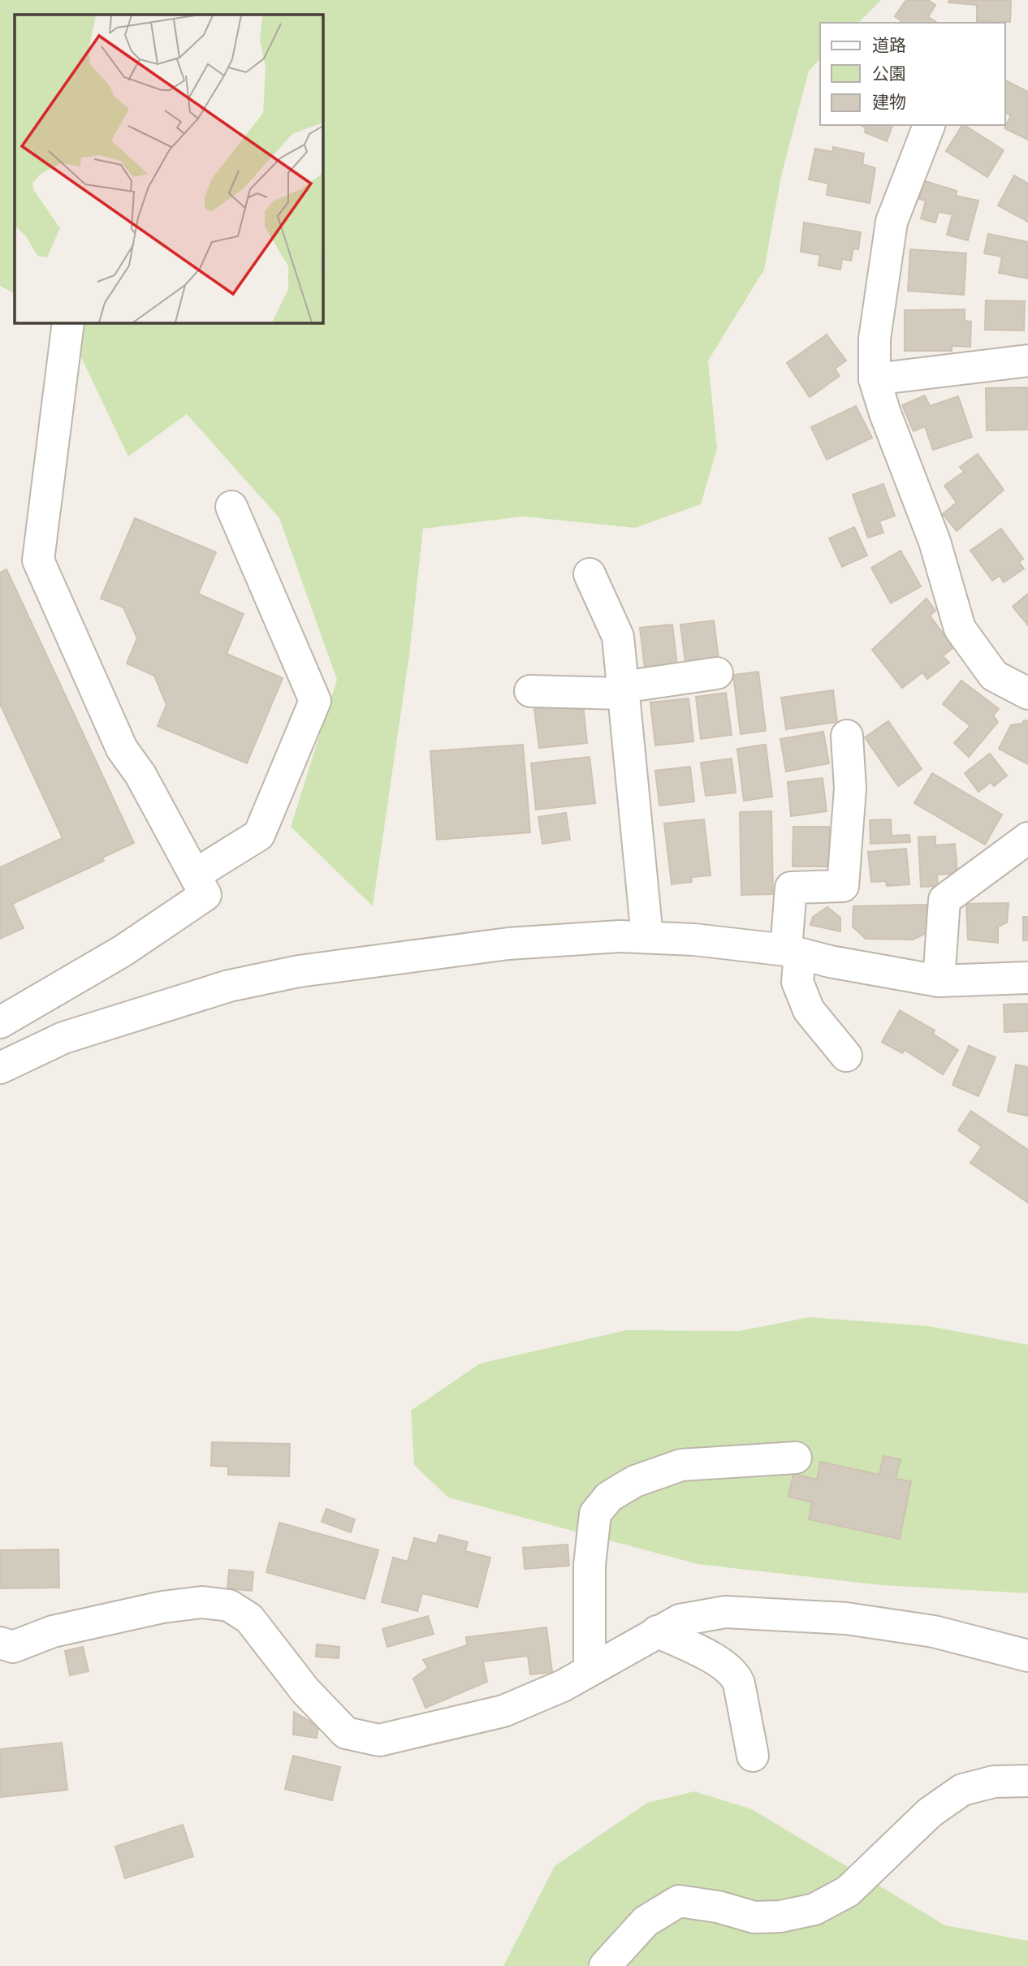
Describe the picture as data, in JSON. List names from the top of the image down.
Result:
{
  "legend": ["道路", "公園", "建物"]
}
